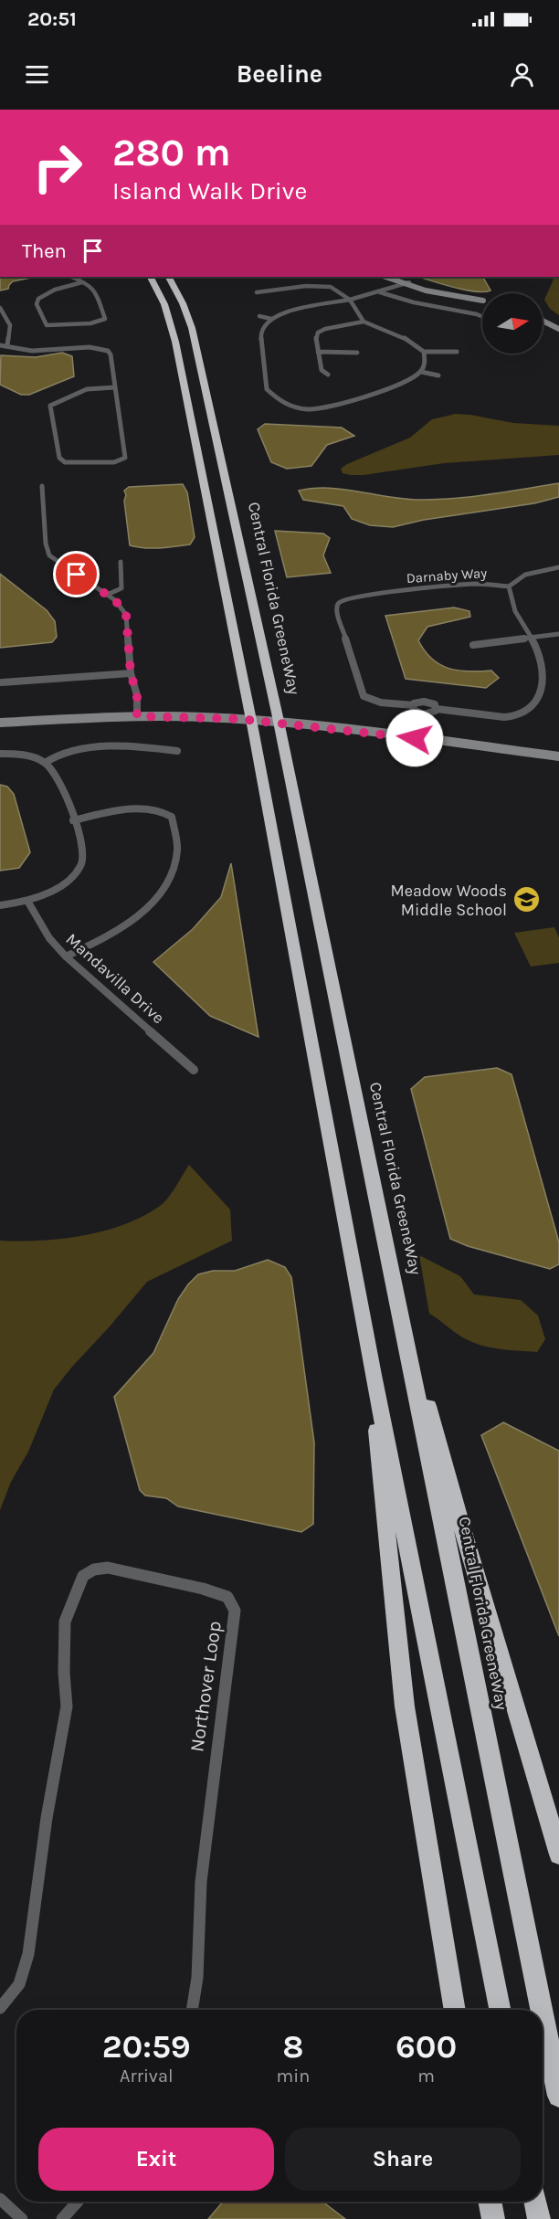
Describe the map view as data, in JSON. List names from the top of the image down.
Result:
{
  "streets": {
    "highway": ["Central Florida GreeneWay"],
    "street": ["Darnaby Way", "Mandavilla Drive", "Northover Loop"]
  },
  "places": {
    "school or university": ["Meadow Woods Middle School"]
  },
  "north": "right",
  "page": {
    "status": "20:51",
    "header": "Beeline",
    "turn": ["280 m", "Island Walk Drive"],
    "then": "Then",
    "eta": [
      "20:59",
      "Arrival",
      "8",
      "min",
      "600",
      "m"
    ],
    "buttons": ["Exit", "Share"]
  }
}
